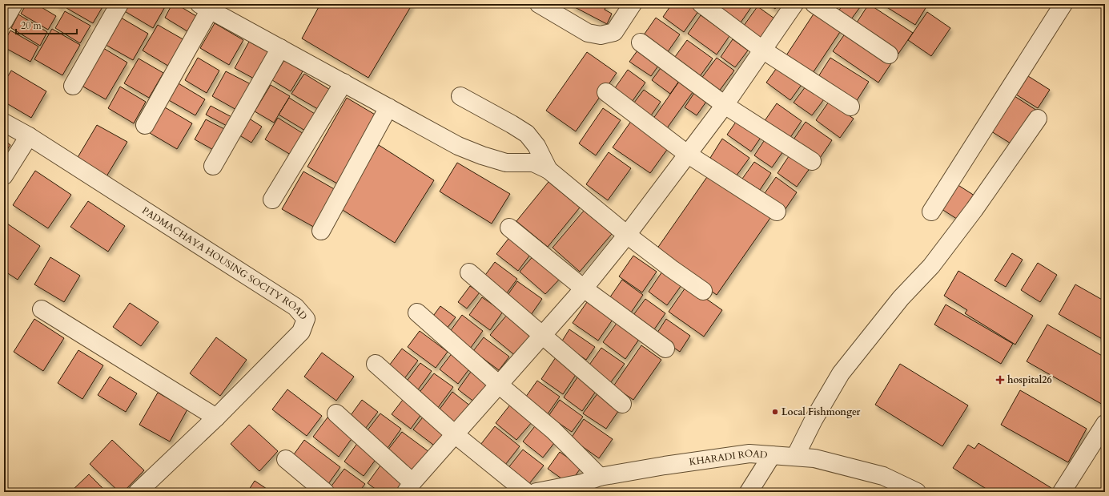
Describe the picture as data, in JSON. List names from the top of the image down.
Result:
{
  "streets": {
    "street": ["PADMACHAYA HOUSING SOCITY ROAD", "KHARADI ROAD"]
  },
  "places": {
    "health": ["hospital26"],
    "other": ["Local Fishmonger"]
  },
  "scale_bar": "20 m"
}
